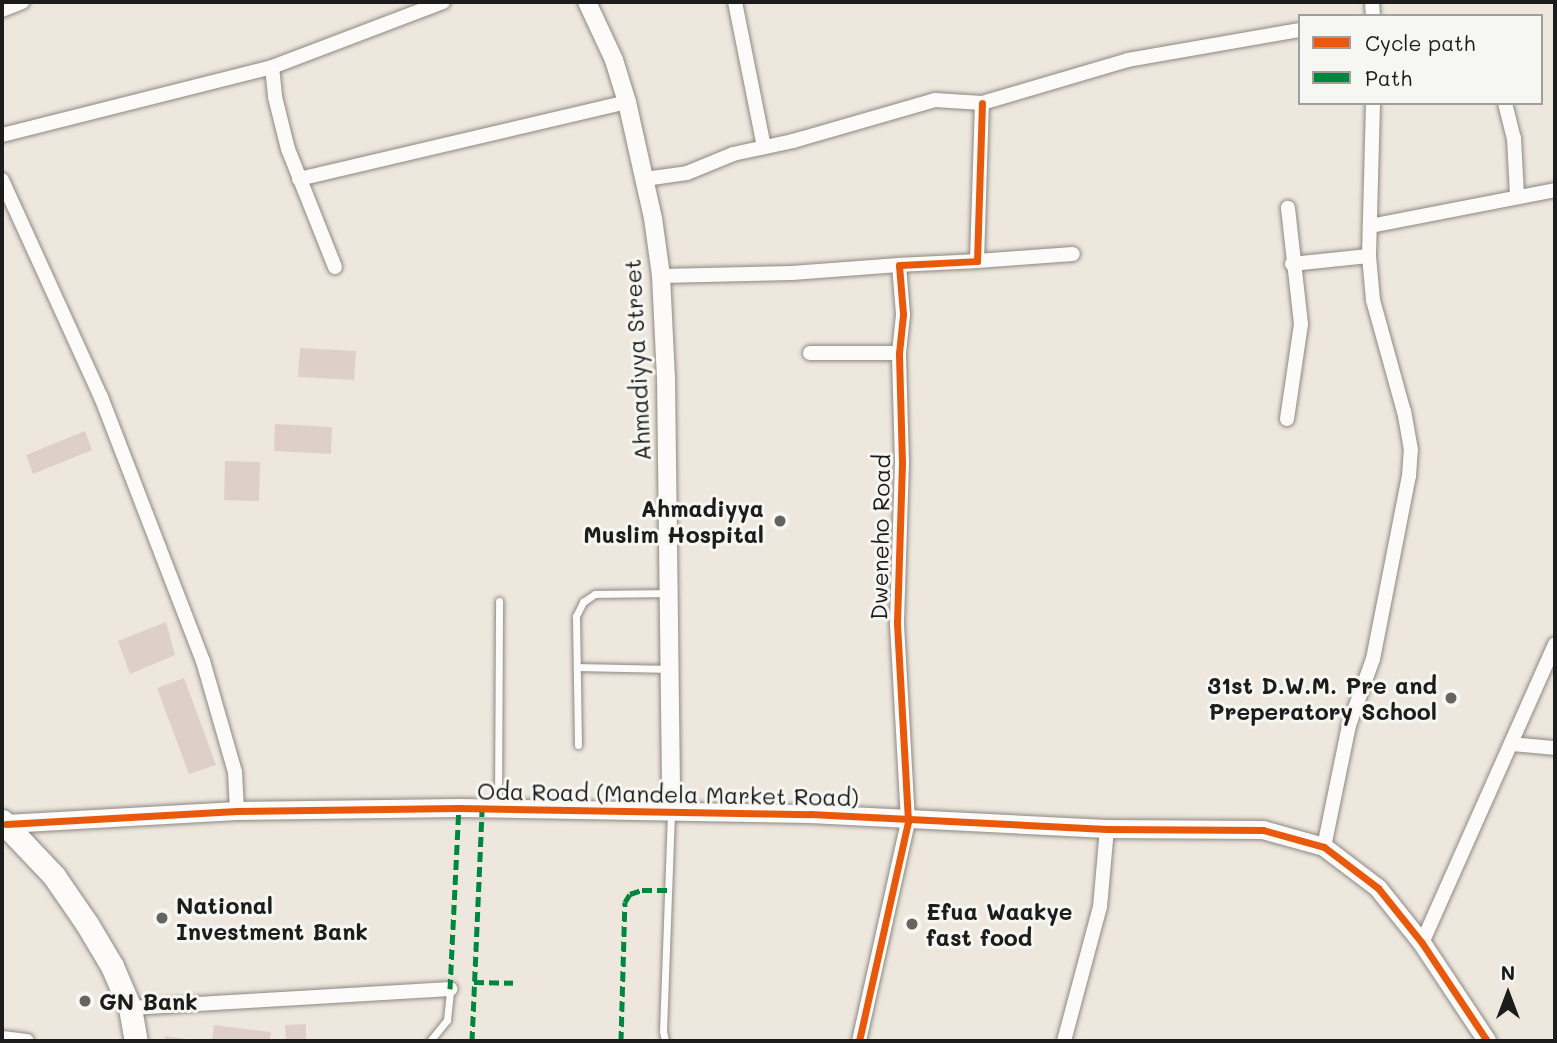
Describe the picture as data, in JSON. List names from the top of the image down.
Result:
{
  "streets": {
    "street": ["Ahmadiyya Street", "Dweneho Road", "Oda Road (Mandela Market Road)"]
  },
  "crossings": [
    ["Ahmadiyya Street", "Oda Road (Mandela Market Road)"],
    ["Dweneho Road", "Oda Road (Mandela Market Road)"]
  ],
  "places": [
    "Ahmadiyya Muslim Hospital",
    "31st D.W.M. Pre and Preperatory School",
    "National Investment Bank",
    "Efua Waakye fast food",
    "GN Bank"
  ],
  "legend": ["Cycle path", "Path"],
  "north": "top"
}
